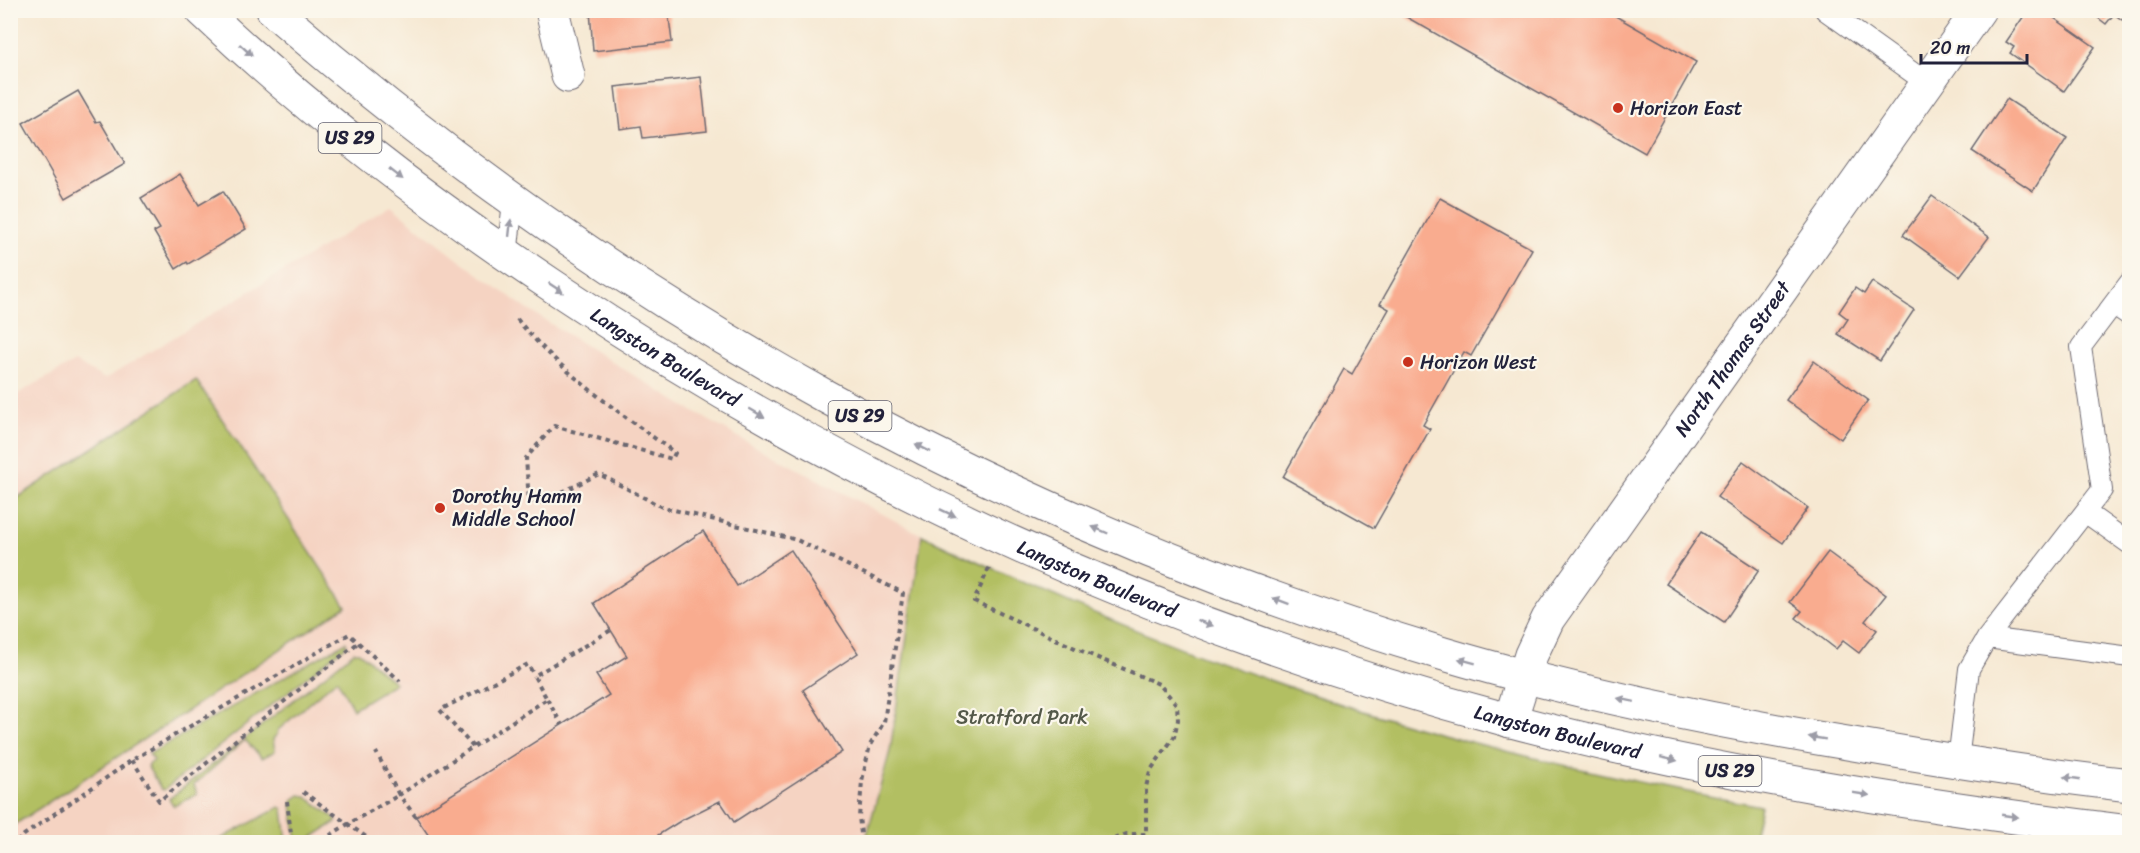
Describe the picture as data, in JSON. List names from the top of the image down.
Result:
{
  "streets": {
    "main road": ["US 29", "Langston Boulevard", "North Thomas Street"]
  },
  "crossings": [
    ["US 29", "North Thomas Street"],
    ["Langston Boulevard", "North Thomas Street"]
  ],
  "parks": ["Stratford Park"],
  "places": ["Horizon East", "Horizon West", "Dorothy Hamm Middle School"],
  "scale_bar": "20 m"
}
